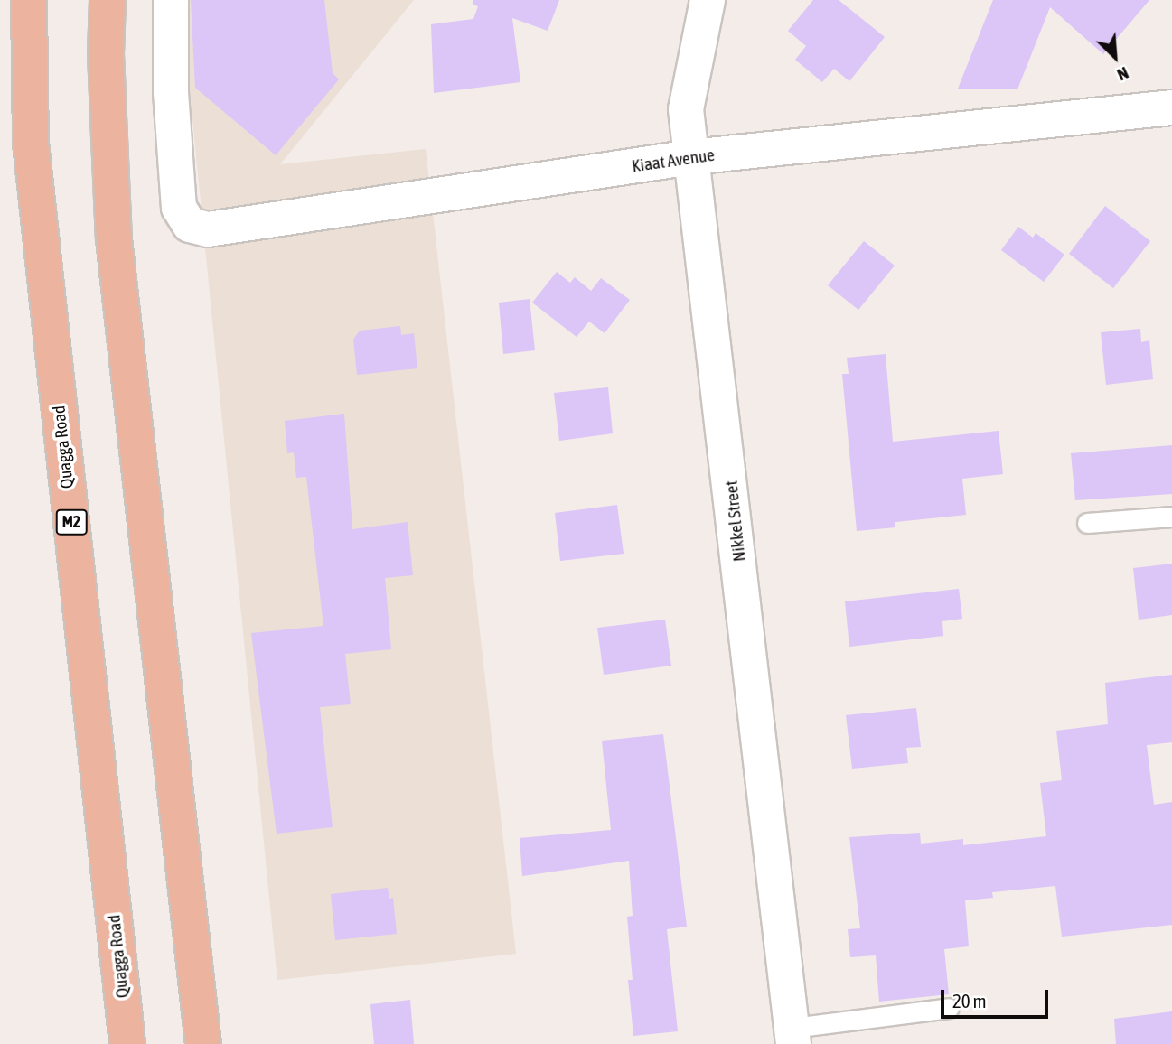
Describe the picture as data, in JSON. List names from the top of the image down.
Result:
{
  "streets": {
    "main road": ["Quagga Road", "M2"],
    "street": ["Kiaat Avenue", "Nikkel Street"]
  },
  "crossings": [
    ["Kiaat Avenue", "Nikkel Street"]
  ],
  "scale_bar": "20 m",
  "north": "bottom right"
}
